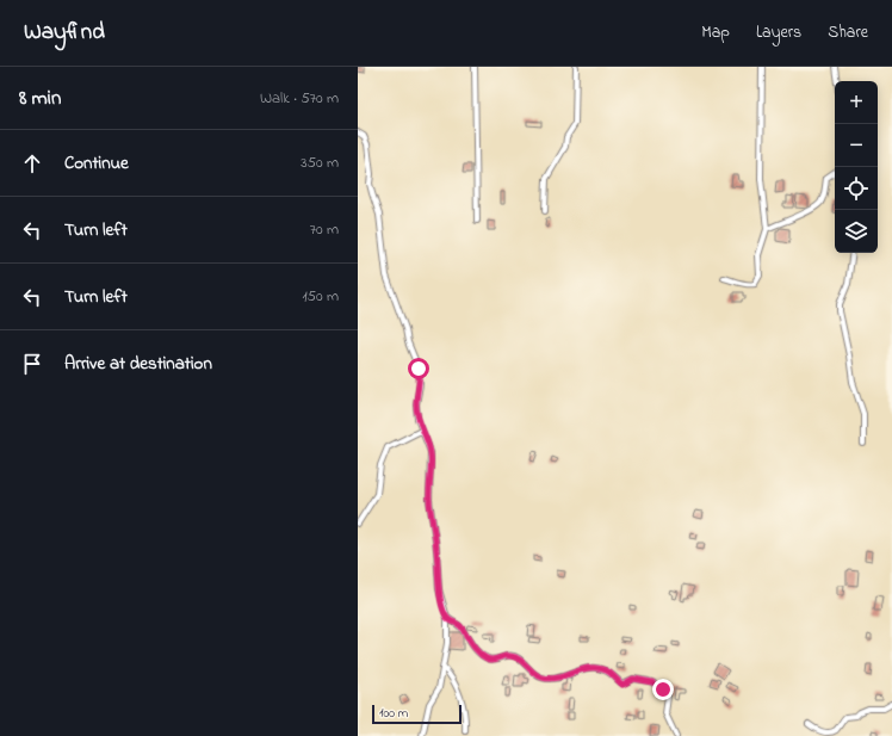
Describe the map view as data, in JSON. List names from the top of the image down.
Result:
{
  "scale_bar": "100 m",
  "page": {
    "header": "Wayfind",
    "nav": ["Map", "Layers", "Share"],
    "heading": ["8 min", "Walk · 570 m"],
    "map_buttons": ["+", "−"],
    "list": [
      ["Continue", "350 m"],
      ["Turn left", "70 m"],
      ["Turn left", "150 m"],
      "Arrive at destination"
    ],
    "scale": "100 m"
  }
}
